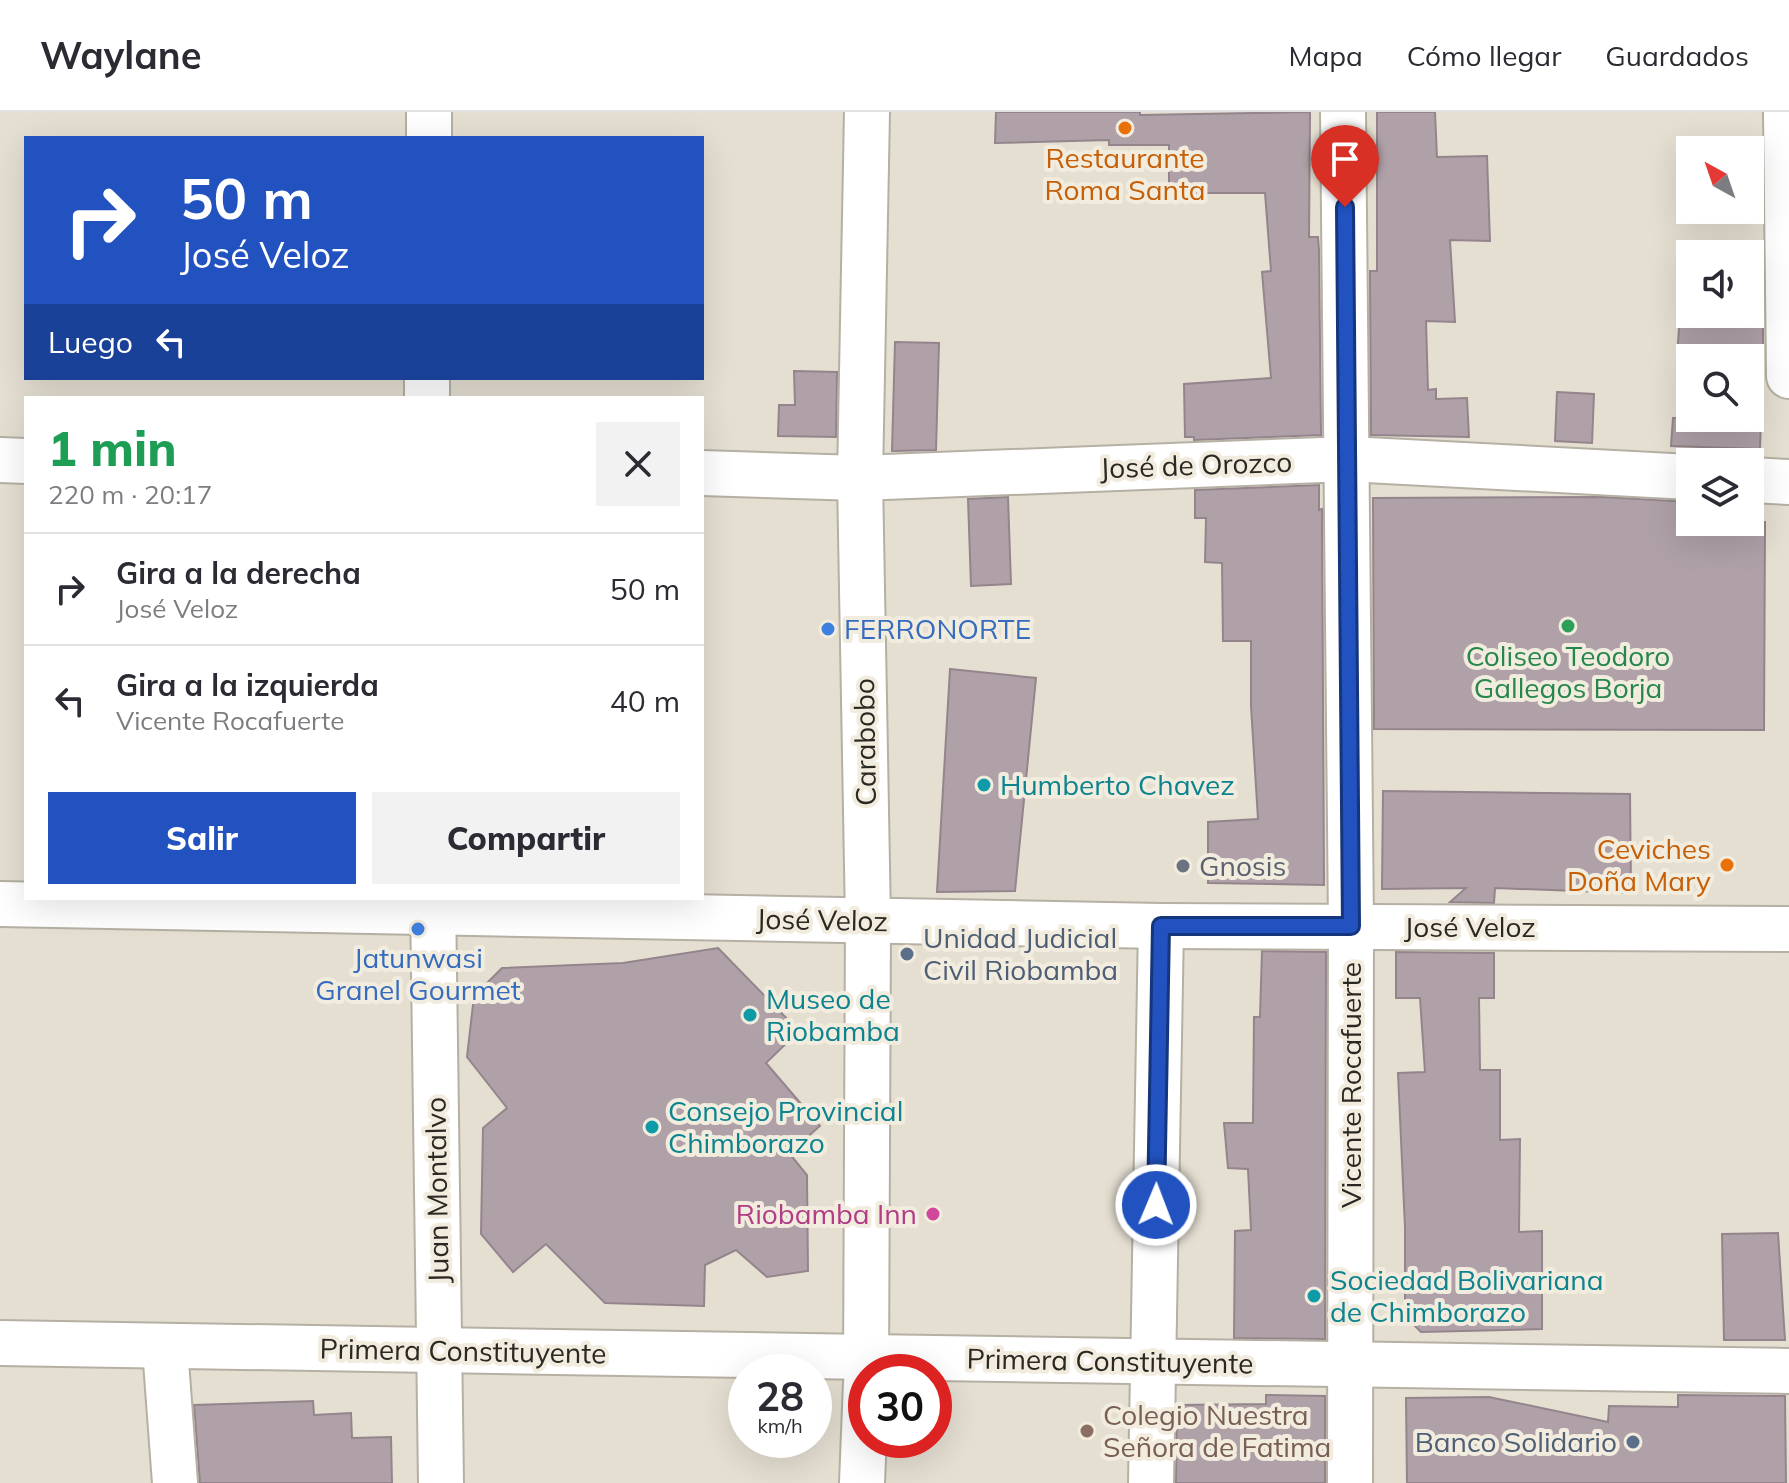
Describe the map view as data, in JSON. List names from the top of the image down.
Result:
{
  "streets": {
    "street": [
      "José de Orozco",
      "Carabobo",
      "José Veloz",
      "Vicente Rocafuerte",
      "Juan Montalvo",
      "Primera Constituyente"
    ]
  },
  "crossings": [
    ["José de Orozco", "Carabobo"],
    ["José de Orozco", "Vicente Rocafuerte"],
    ["Carabobo", "José Veloz"],
    ["José Veloz", "Vicente Rocafuerte"],
    ["José Veloz", "Juan Montalvo"],
    ["Vicente Rocafuerte", "Primera Constituyente"],
    ["Juan Montalvo", "Primera Constituyente"]
  ],
  "places": [
    "Restaurante Roma Santa",
    "Coliseo Teodoro Gallegos Borja",
    "FERRONORTE",
    "Humberto Chavez",
    "Ceviches Doña Mary",
    "Gnosis",
    "Jatunwasi Granel Gourmet",
    "Unidad Judicial Civil Riobamba",
    "Museo de Riobamba",
    "Consejo Provincial Chimborazo",
    "Riobamba Inn",
    "Sociedad Bolivariana de Chimborazo",
    "Colegio Nuestra Señora de Fatima",
    "Banco Solidario"
  ],
  "north": "top left",
  "page": {
    "header": "Waylane",
    "nav": ["Mapa", "Cómo llegar", "Guardados"],
    "turn": ["50 m", "José Veloz"],
    "then": "Luego",
    "heading": ["1 min", "220 m · 20:17"],
    "list": [
      {
        "name": "Gira a la derecha",
        "note": "José Veloz",
        "value": "50 m"
      },
      {
        "name": "Gira a la izquierda",
        "note": "Vicente Rocafuerte",
        "value": "40 m"
      }
    ],
    "buttons": ["Salir", "Compartir"],
    "speed": "28 km/h",
    "limit": "30"
  }
}
